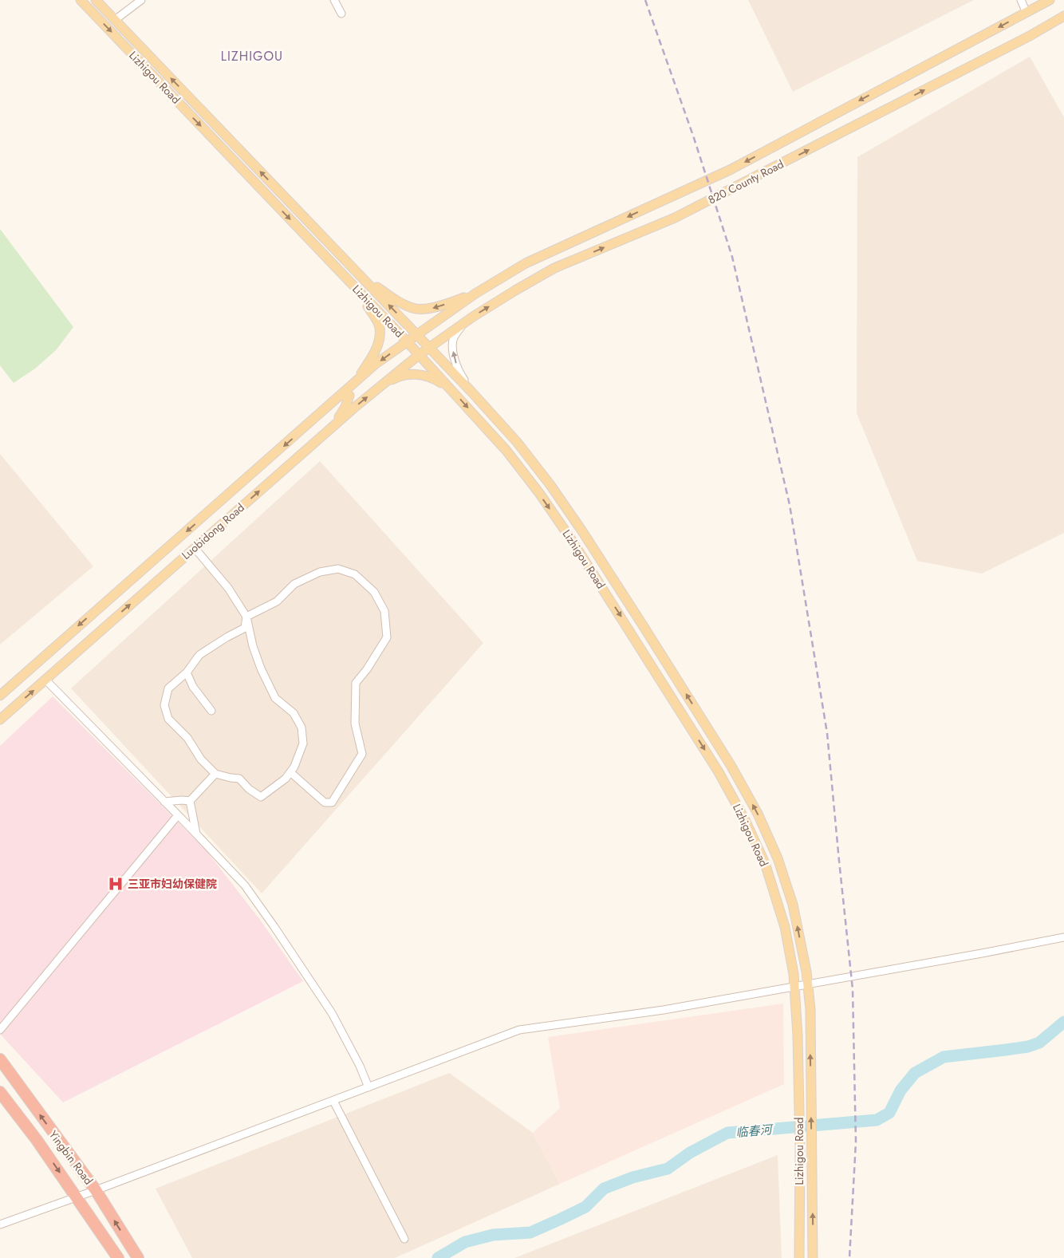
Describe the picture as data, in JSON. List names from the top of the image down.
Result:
{
  "streets": {
    "highway": ["Yingbin Road"],
    "main road": ["Lizhigou Road", "820 County Road", "Luobidong Road"]
  },
  "crossings": [
    ["Lizhigou Road", "820 County Road"],
    ["Lizhigou Road", "Luobidong Road"],
    ["820 County Road", "Luobidong Road"]
  ],
  "districts": ["LIZHIGOU"],
  "water": ["临春河"],
  "places": {
    "hospital": ["三亚市妇幼保健院"]
  }
}
